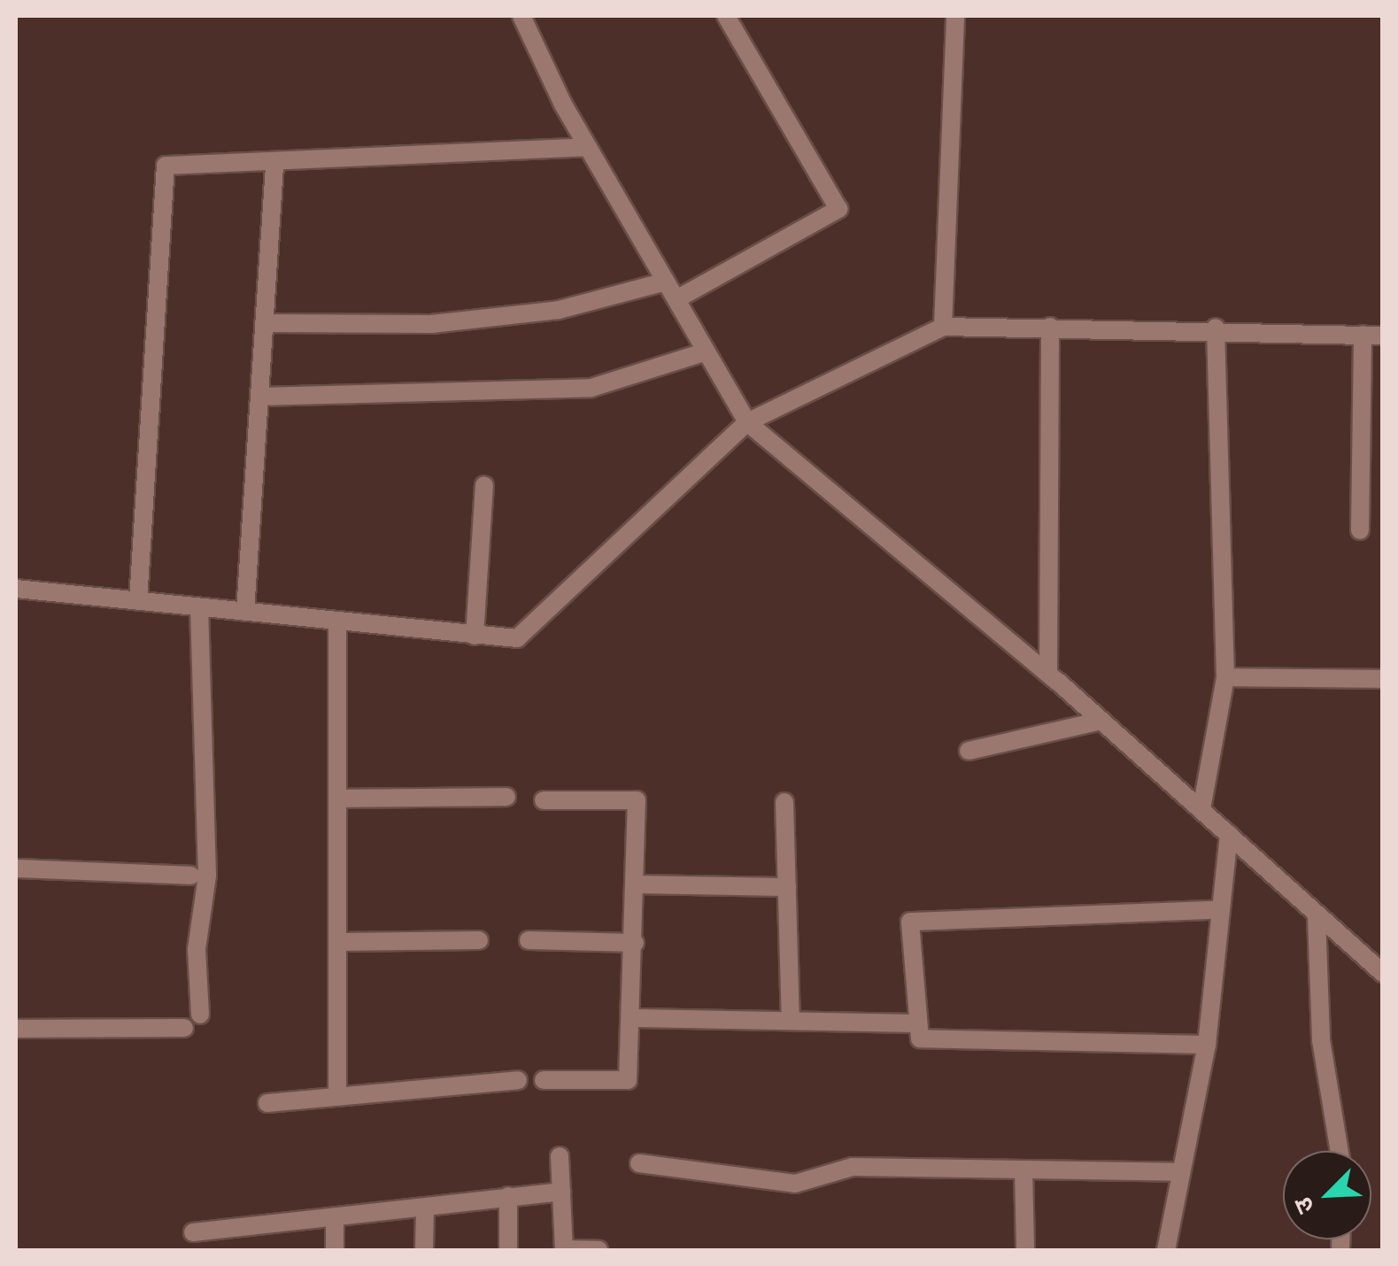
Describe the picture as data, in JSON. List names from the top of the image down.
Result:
{
  "north": "bottom left"
}
